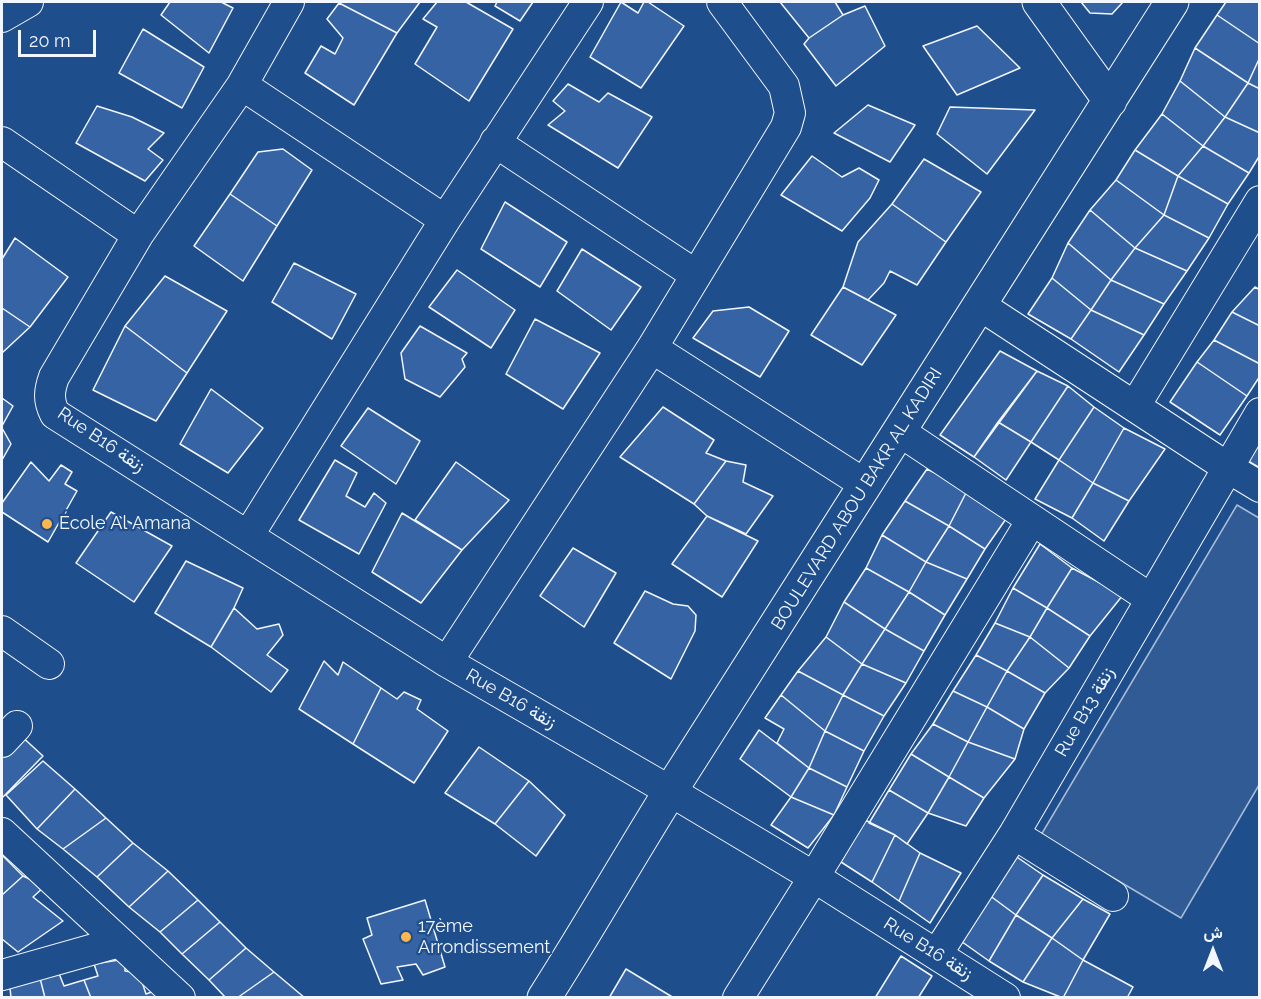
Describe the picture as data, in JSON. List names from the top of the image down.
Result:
{
  "streets": {
    "main road": ["BOULEVARD ABOU BAKR AL KADIRI"],
    "street": ["Rue B16 زنقة", "Rue B13 زنقة"]
  },
  "crossings": [
    ["Rue B16 زنقة", "BOULEVARD ABOU BAKR AL KADIRI"],
    ["Rue B16 زنقة", "Rue B13 زنقة"]
  ],
  "places": ["École Al Amana", "17ème Arrondissement"],
  "scale_bar": "20 m",
  "north": "top"
}
